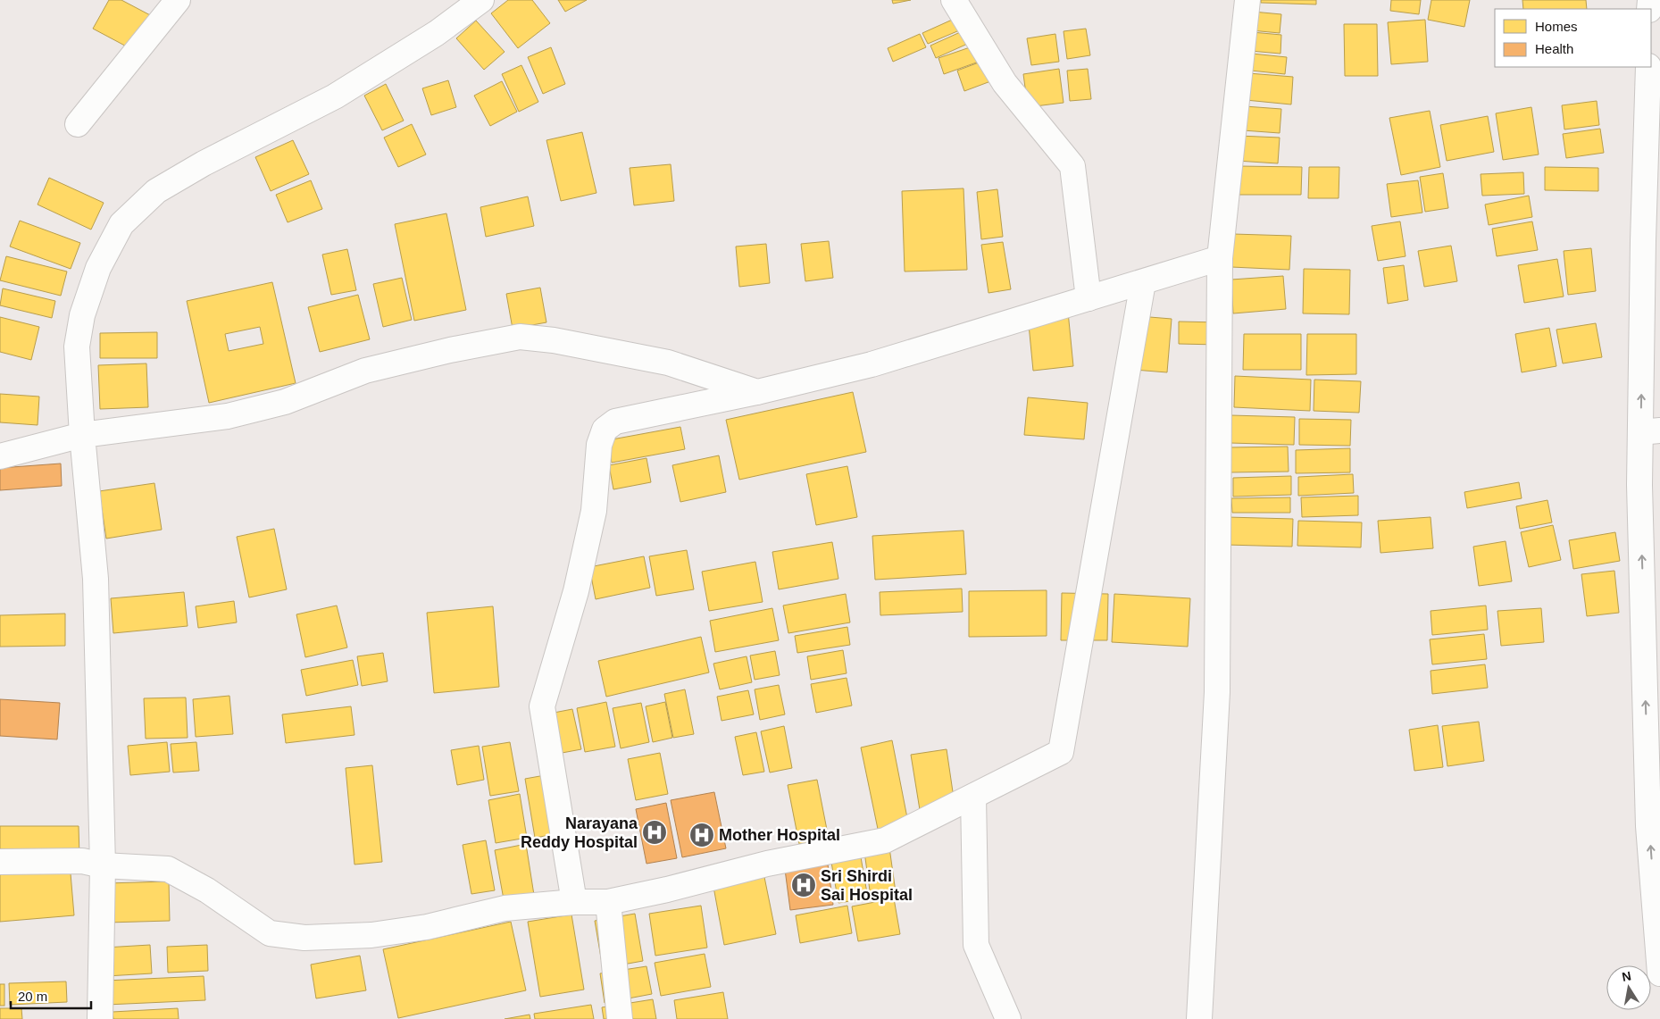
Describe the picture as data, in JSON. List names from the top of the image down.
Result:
{
  "places": {
    "hospital": ["Narayana Reddy Hospital", "Mother Hospital", "Sri Shirdi Sai Hospital"]
  },
  "legend": ["Homes", "Health"],
  "scale_bar": "20 m",
  "north": "top"
}
